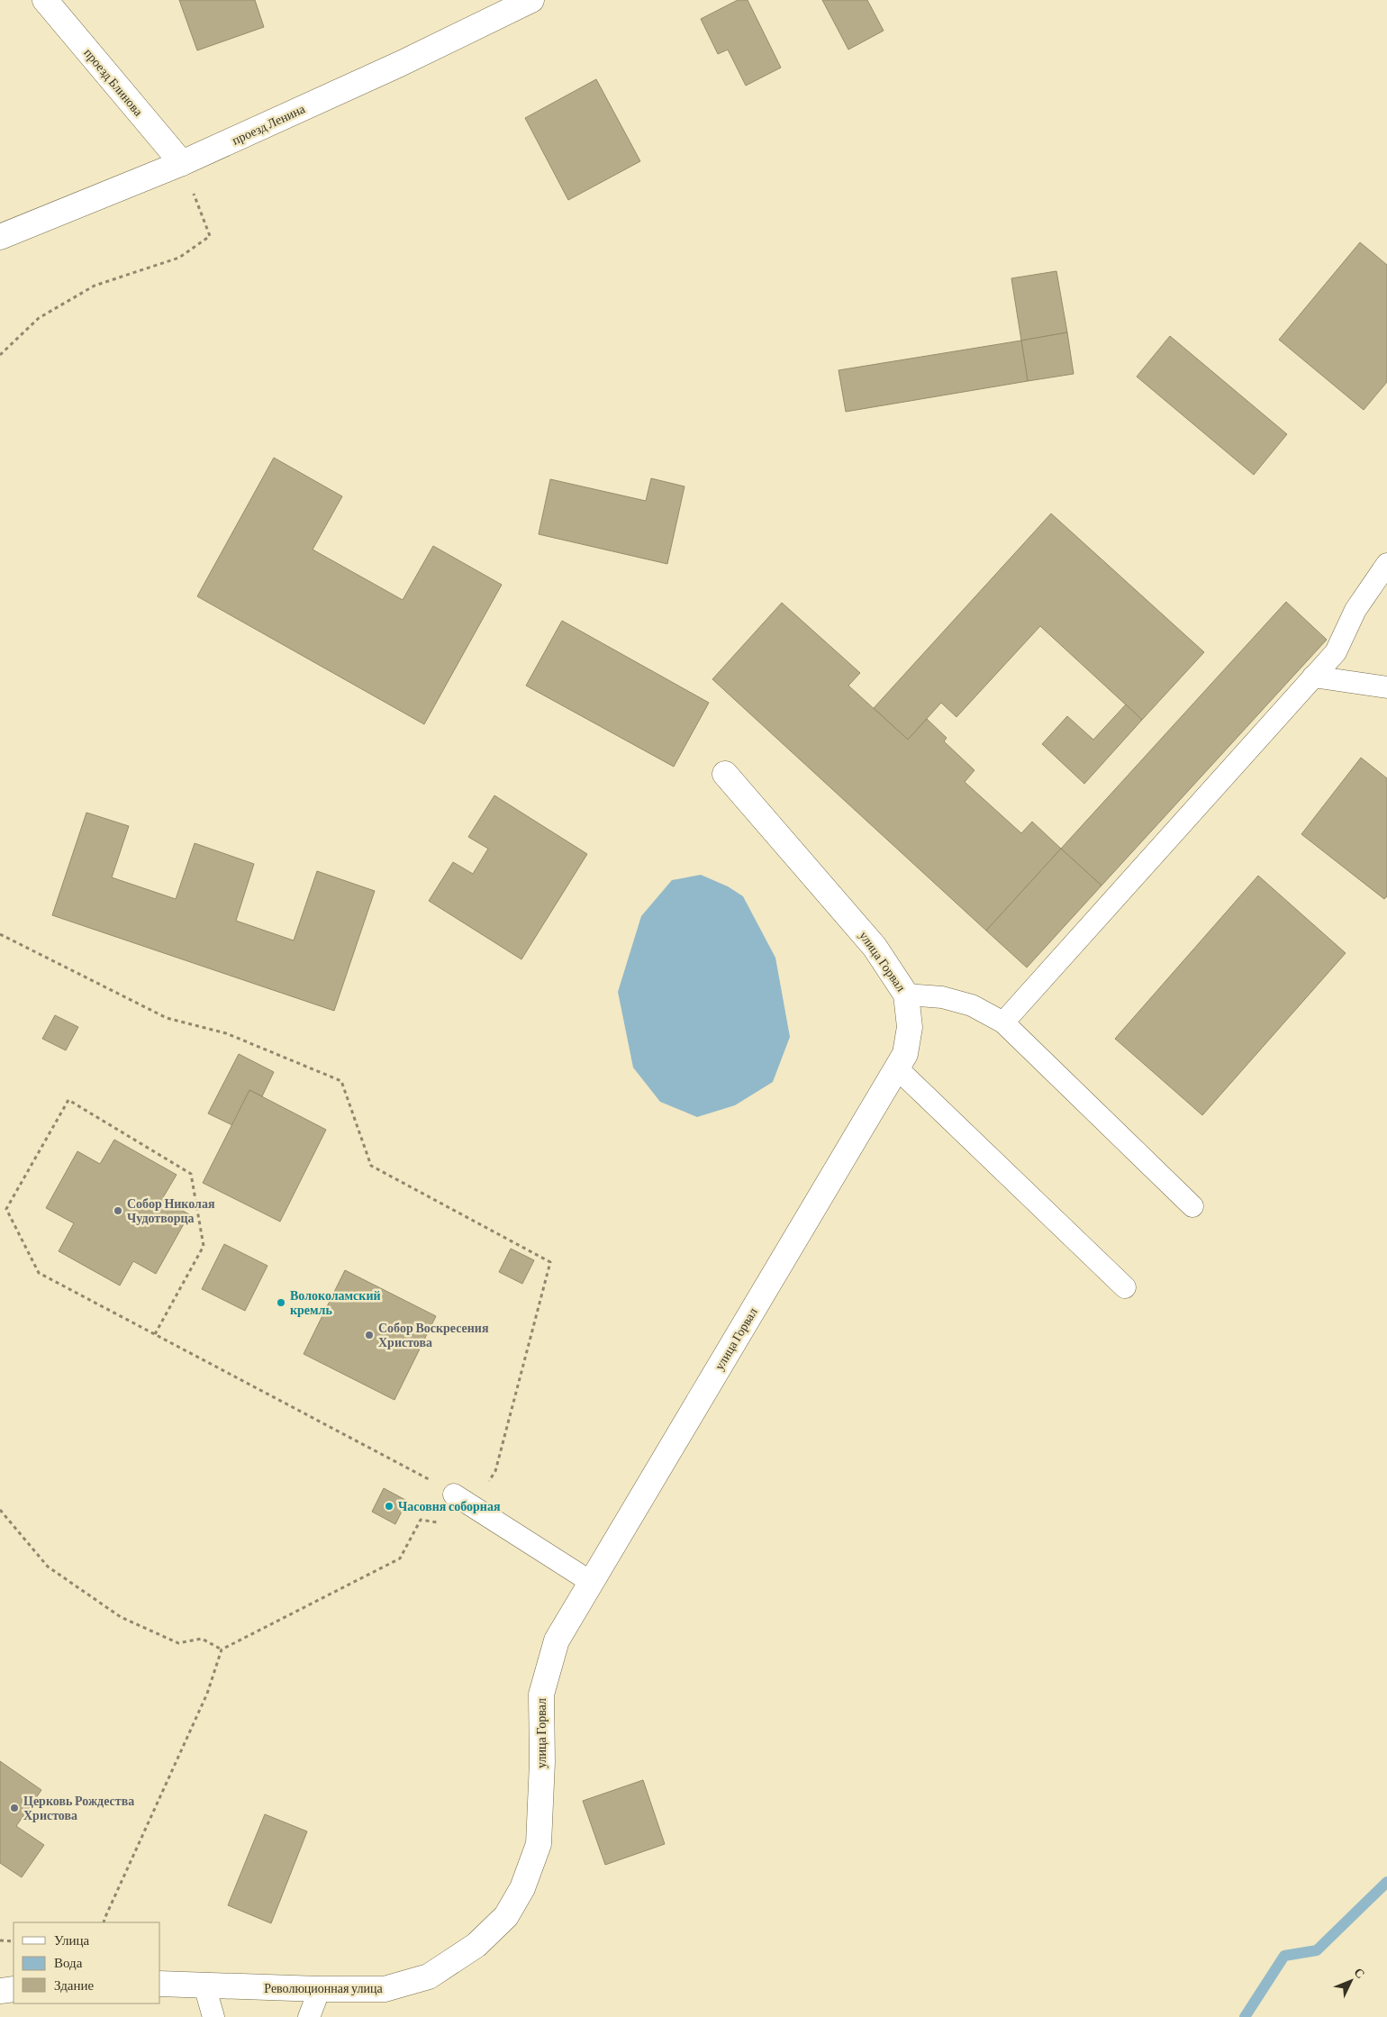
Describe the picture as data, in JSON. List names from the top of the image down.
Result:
{
  "streets": {
    "street": [
      "проезд Блинова",
      "проезд Ленина",
      "улица Горвал",
      "Революционная улица"
    ]
  },
  "crossings": [
    ["проезд Блинова", "проезд Ленина"],
    ["улица Горвал", "Революционная улица"]
  ],
  "places": [
    "Собор Николая Чудотворца",
    "Волоколамский кремль",
    "Собор Воскресения Христова",
    "Часовня соборная",
    "Церковь Рождества Христова"
  ],
  "legend": ["Улица", "Вода", "Здание"],
  "north": "top right"
}
